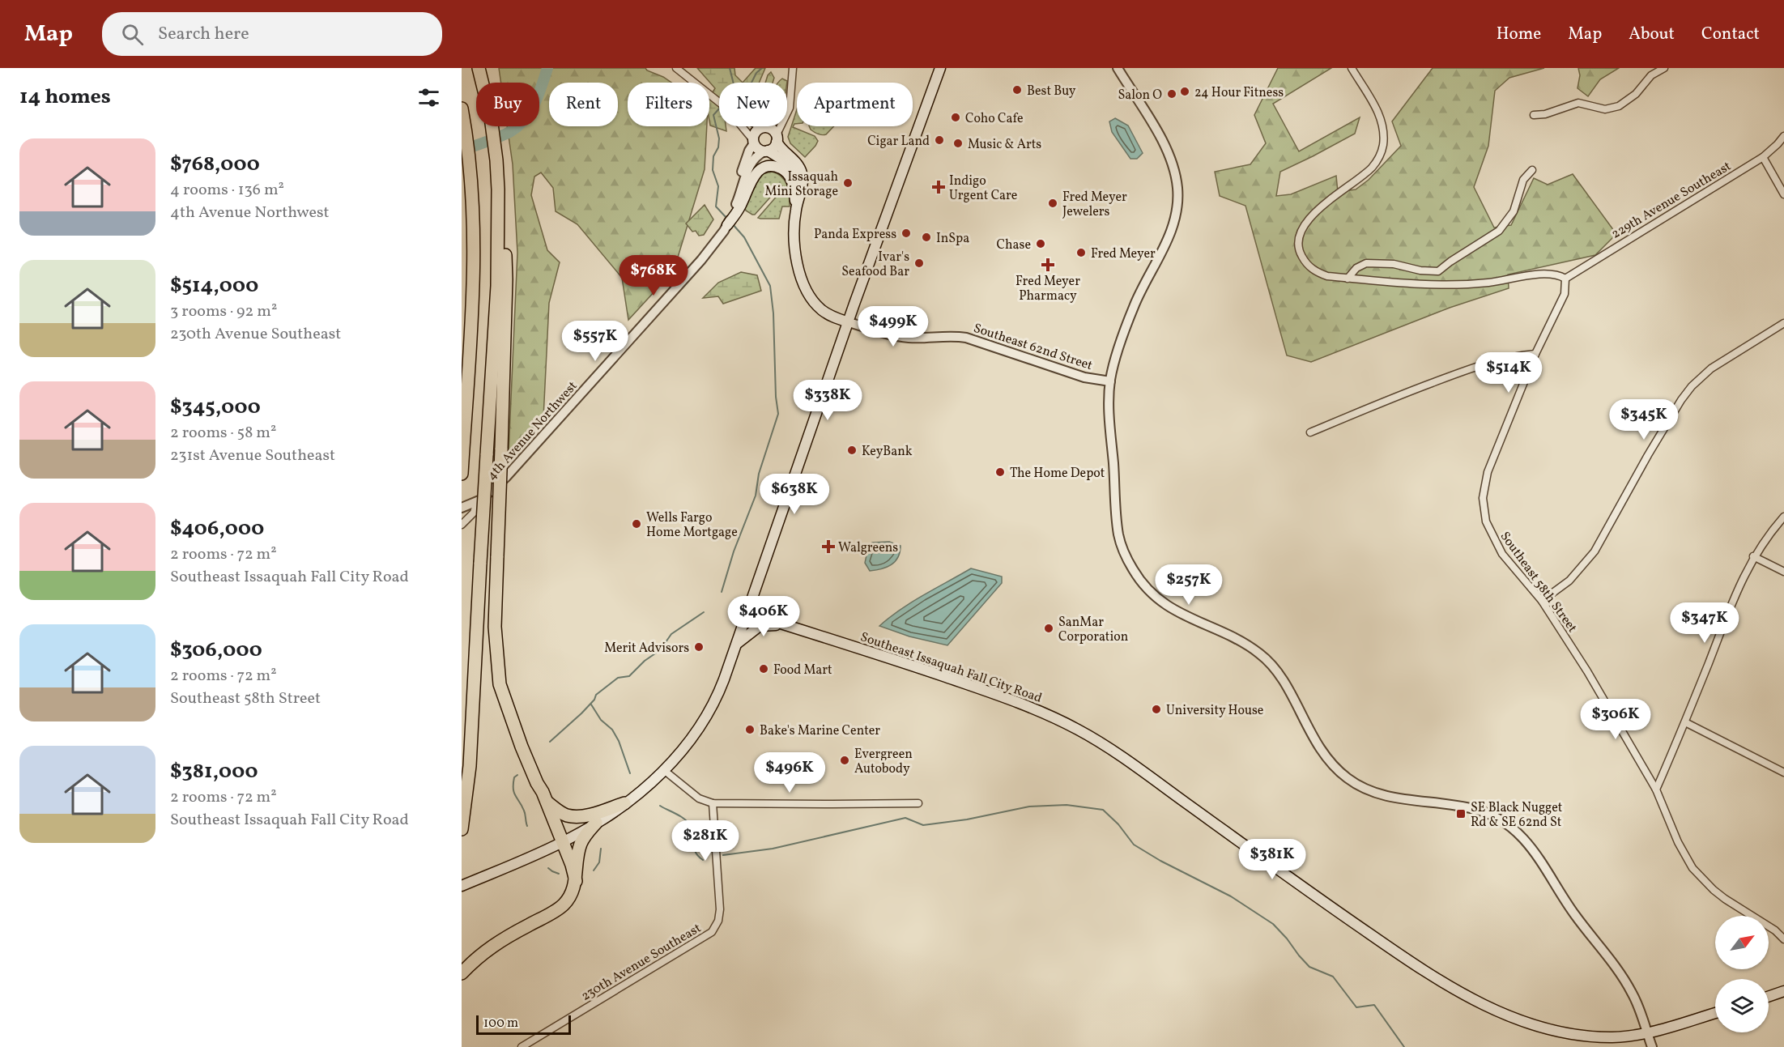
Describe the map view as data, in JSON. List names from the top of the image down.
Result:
{
  "streets": {
    "main road": ["Southeast 62nd Street", "Southeast Issaquah Fall City Road"],
    "street": [
      "229th Avenue Southeast",
      "4th Avenue Northwest",
      "Southeast 58th Street",
      "230th Avenue Southeast"
    ]
  },
  "places": {
    "other": [
      "Best Buy",
      "24 Hour Fitness",
      "Salon O",
      "Coho Cafe",
      "Cigar Land",
      "Music & Arts",
      "Issaquah Mini Storage",
      "Fred Meyer Jewelers",
      "Panda Express",
      "InSpa",
      "Chase",
      "Fred Meyer",
      "Ivar's Seafood Bar",
      "KeyBank",
      "The Home Depot",
      "Wells Fargo Home Mortgage",
      "SanMar Corporation",
      "Merit Advisors",
      "Food Mart",
      "University House",
      "Bake's Marine Center",
      "Evergreen Autobody"
    ],
    "health": ["Indigo Urgent Care", "Fred Meyer Pharmacy", "Walgreens"],
    "transit": ["SE Black Nugget Rd & SE 62nd St"]
  },
  "scale_bar": "100 m",
  "north": "top right",
  "page": {
    "header": "Map",
    "search": "Search here",
    "nav": [
      "Home",
      "Map",
      "About",
      "Contact"
    ],
    "heading": "14 homes",
    "chip": [
      "Buy",
      "Rent",
      "Filters",
      "New",
      "Apartment"
    ],
    "list": [
      {
        "name": "$768,000",
        "note": "4 rooms · 136 m² · 4th Avenue Northwest"
      },
      {
        "name": "$514,000",
        "note": "3 rooms · 92 m² · 230th Avenue Southeast"
      },
      {
        "name": "$345,000",
        "note": "2 rooms · 58 m² · 231st Avenue Southeast"
      },
      {
        "name": "$406,000",
        "note": "2 rooms · 72 m² · Southeast Issaquah Fall City Road"
      },
      {
        "name": "$306,000",
        "note": "2 rooms · 72 m² · Southeast 58th Street"
      },
      {
        "name": "$381,000",
        "note": "2 rooms · 72 m² · Southeast Issaquah Fall City Road"
      }
    ],
    "price": [
      "$768K",
      "$499K",
      "$557K",
      "$514K",
      "$338K",
      "$345K",
      "$638K",
      "$257K",
      "$406K",
      "$347K",
      "$306K",
      "$496K",
      "$281K",
      "$381K"
    ],
    "scale": "100 m"
  }
}
